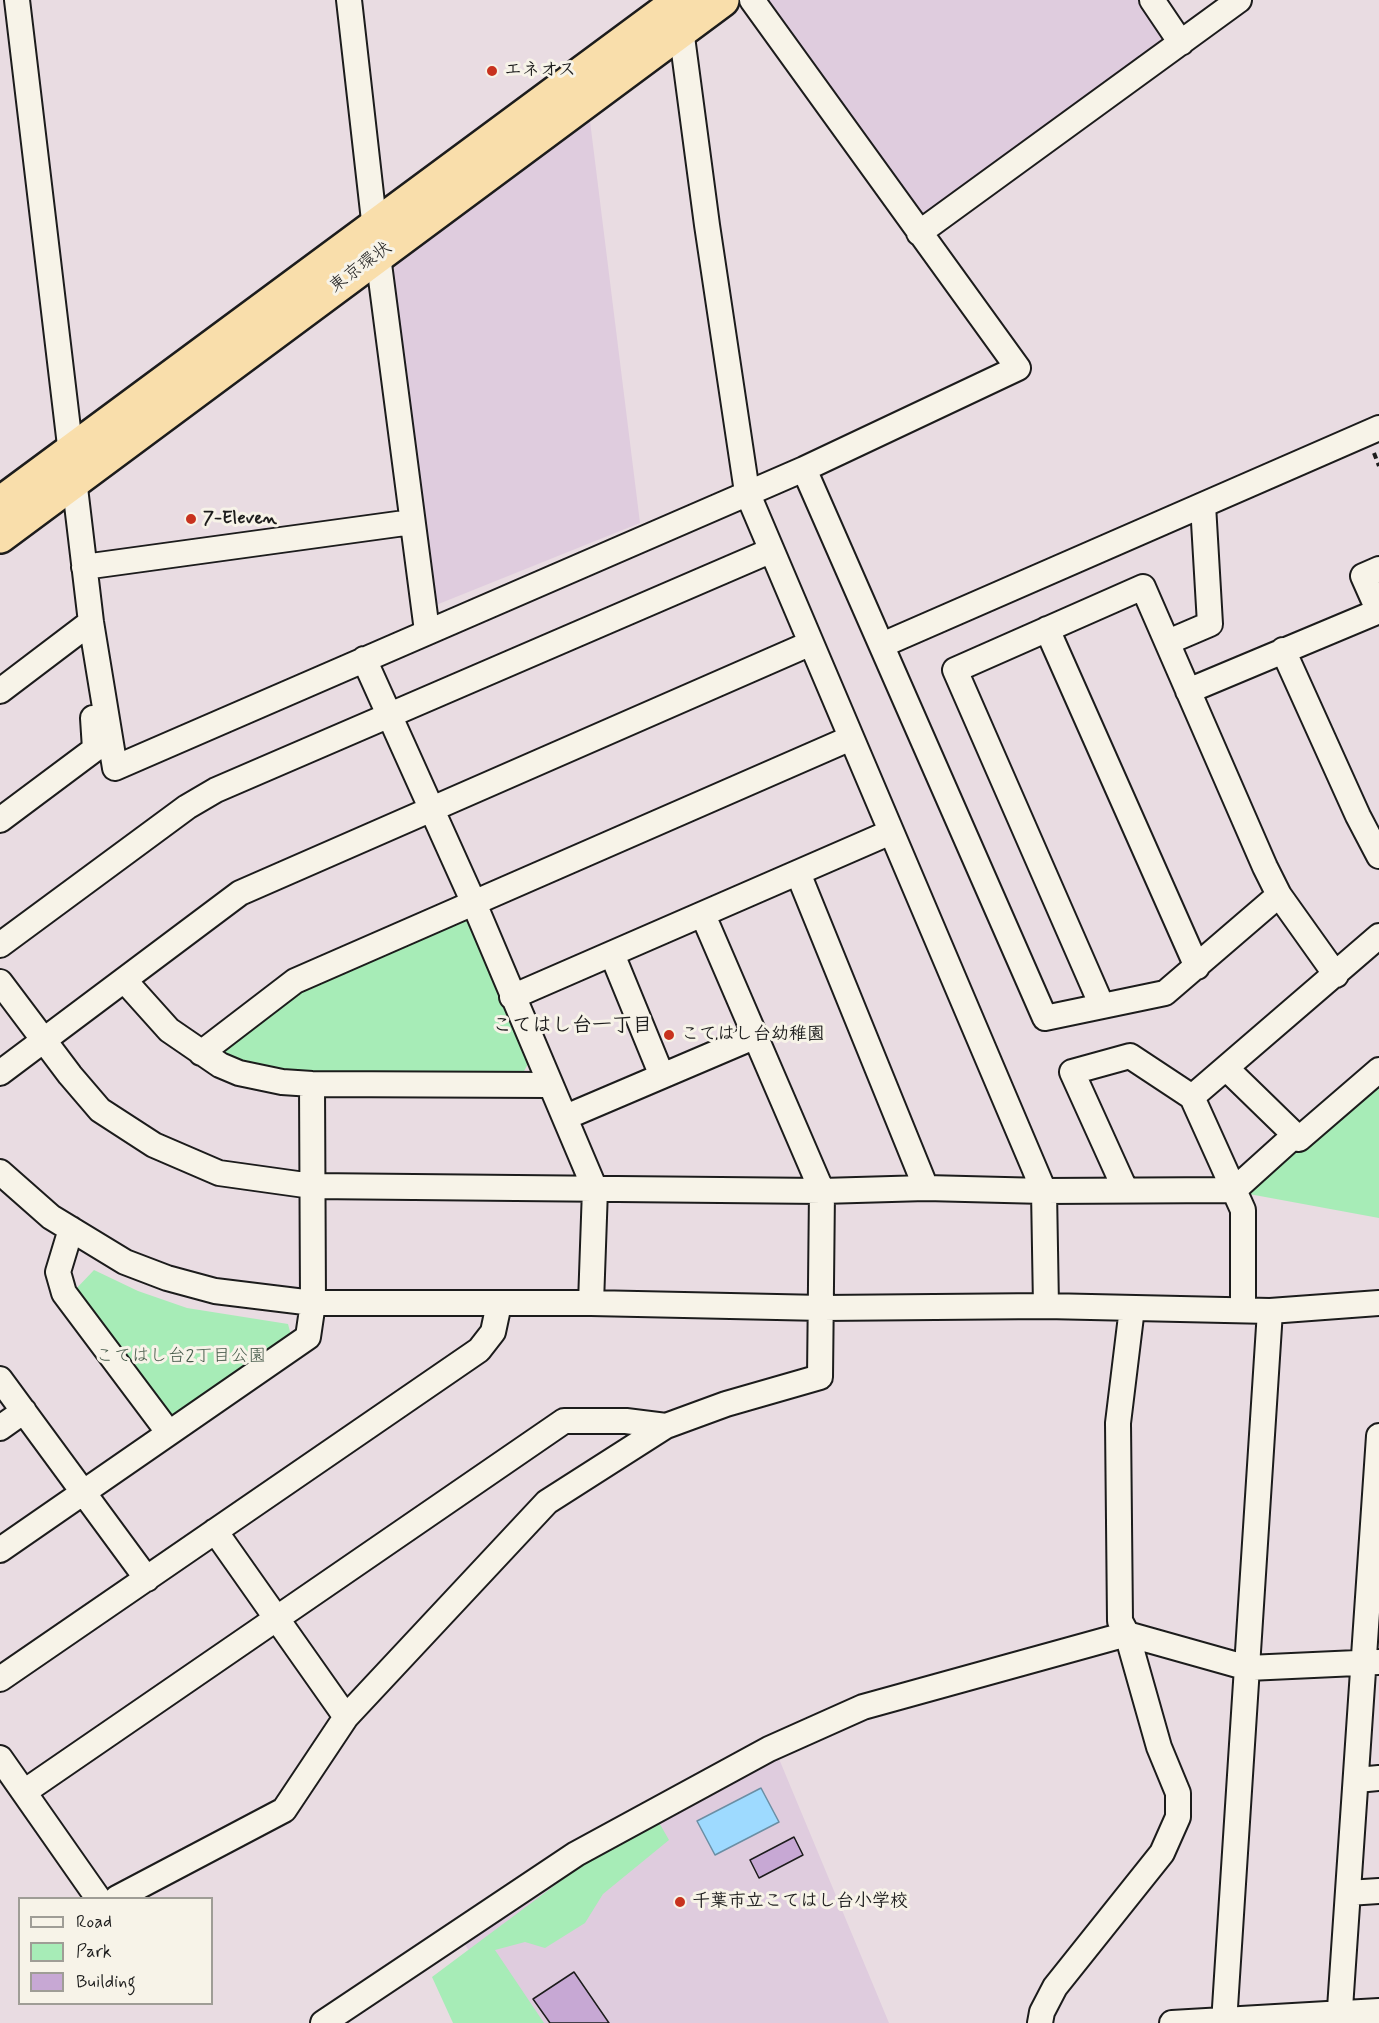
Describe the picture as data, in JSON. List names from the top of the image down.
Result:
{
  "streets": {
    "highway": ["東京環状"]
  },
  "districts": ["こてはし台一丁目"],
  "parks": ["こてはし台2丁目公園"],
  "places": [
    "エネオス",
    "7-Eleven",
    "こてはし台幼稚園",
    "千葉市立こてはし台小学校"
  ],
  "legend": ["Road", "Park", "Building"]
}
